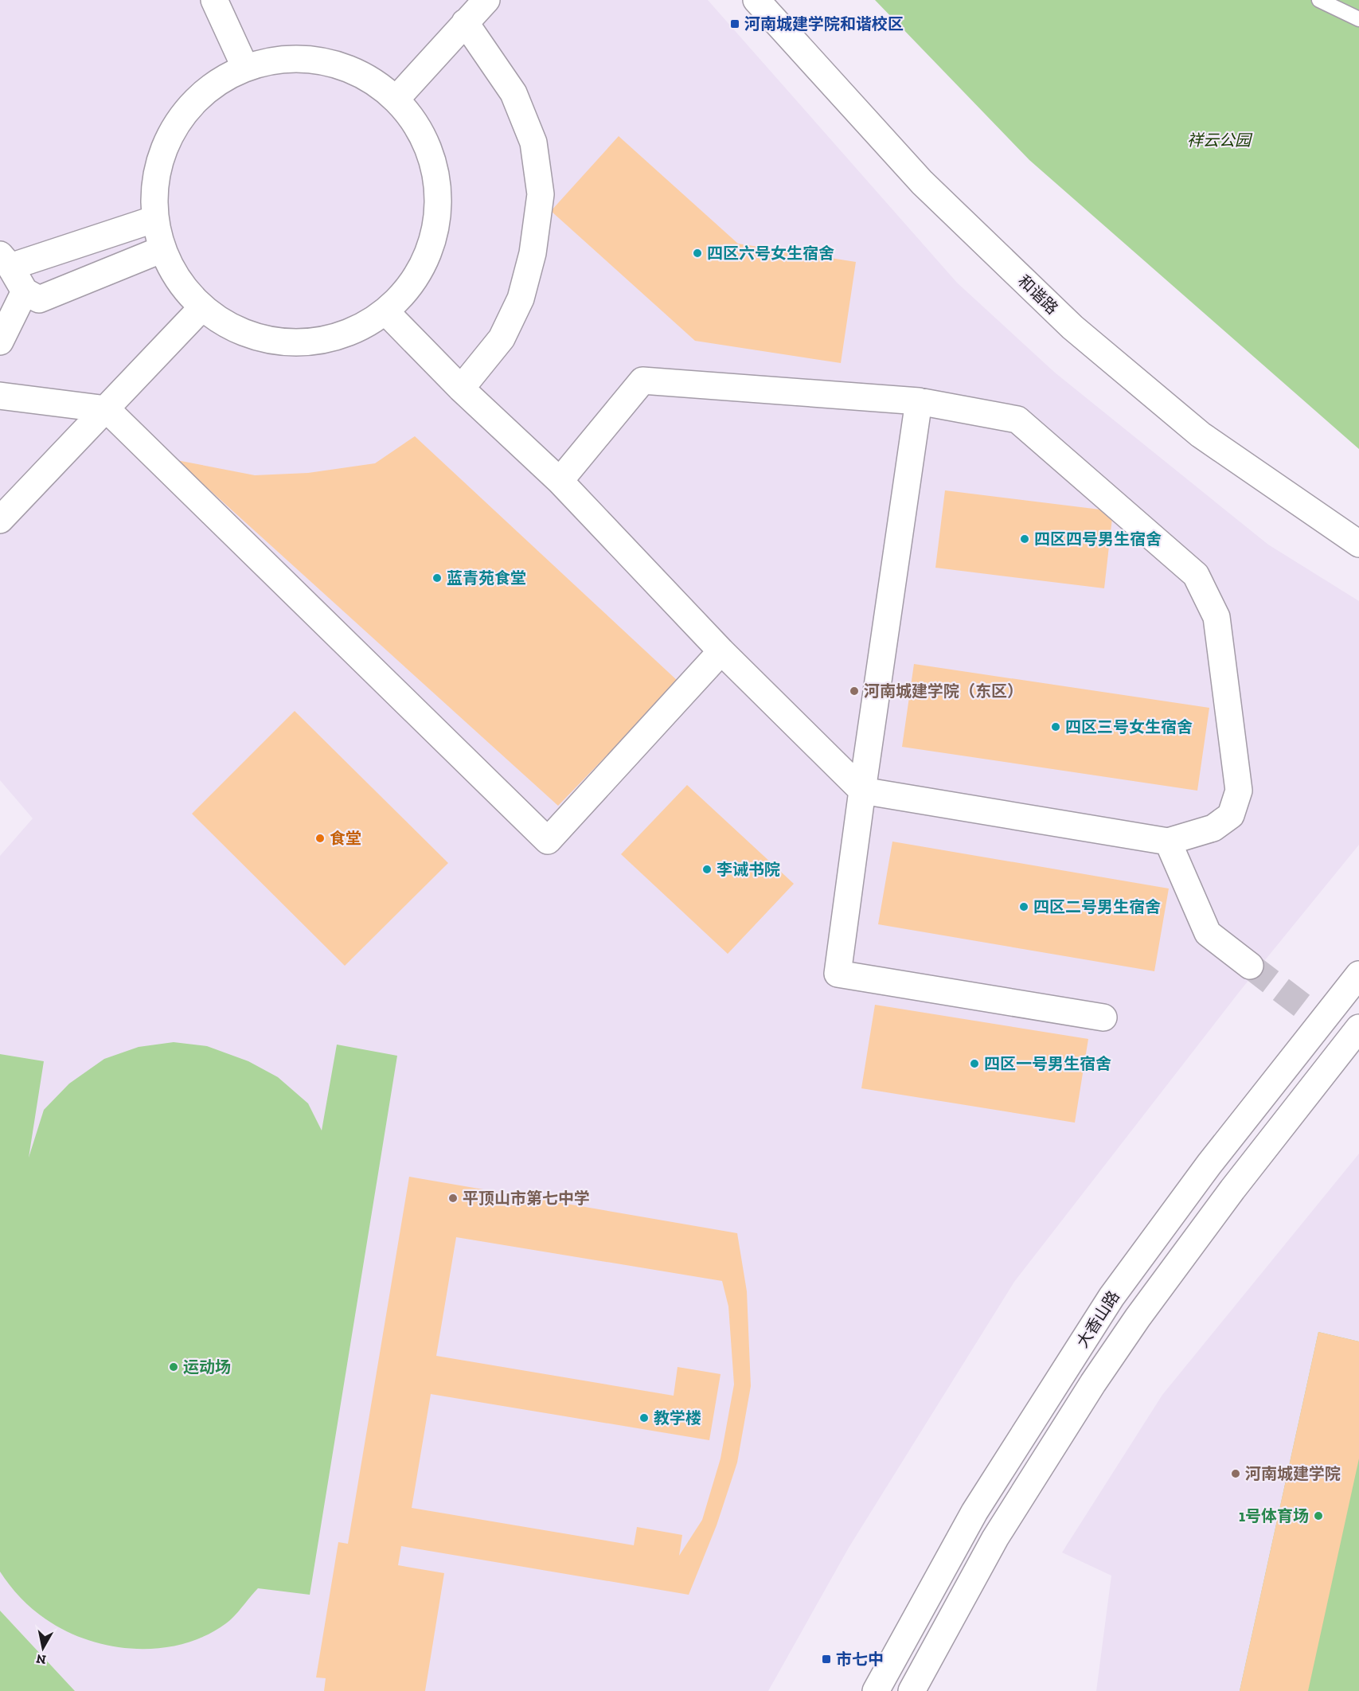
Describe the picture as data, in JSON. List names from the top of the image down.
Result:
{
  "streets": {
    "street": ["和谐路", "大香山路"]
  },
  "parks": ["祥云公园"],
  "places": {
    "transit": ["河南城建学院和谐校区", "市七中"],
    "other": [
      "四区六号女生宿舍",
      "四区四号男生宿舍",
      "蓝青苑食堂",
      "河南城建学院（东区）",
      "四区三号女生宿舍",
      "食堂",
      "李诫书院",
      "四区二号男生宿舍",
      "四区一号男生宿舍",
      "平顶山市第七中学",
      "运动场",
      "教学楼",
      "河南城建学院",
      "1号体育场"
    ]
  },
  "north": "bottom"
}
